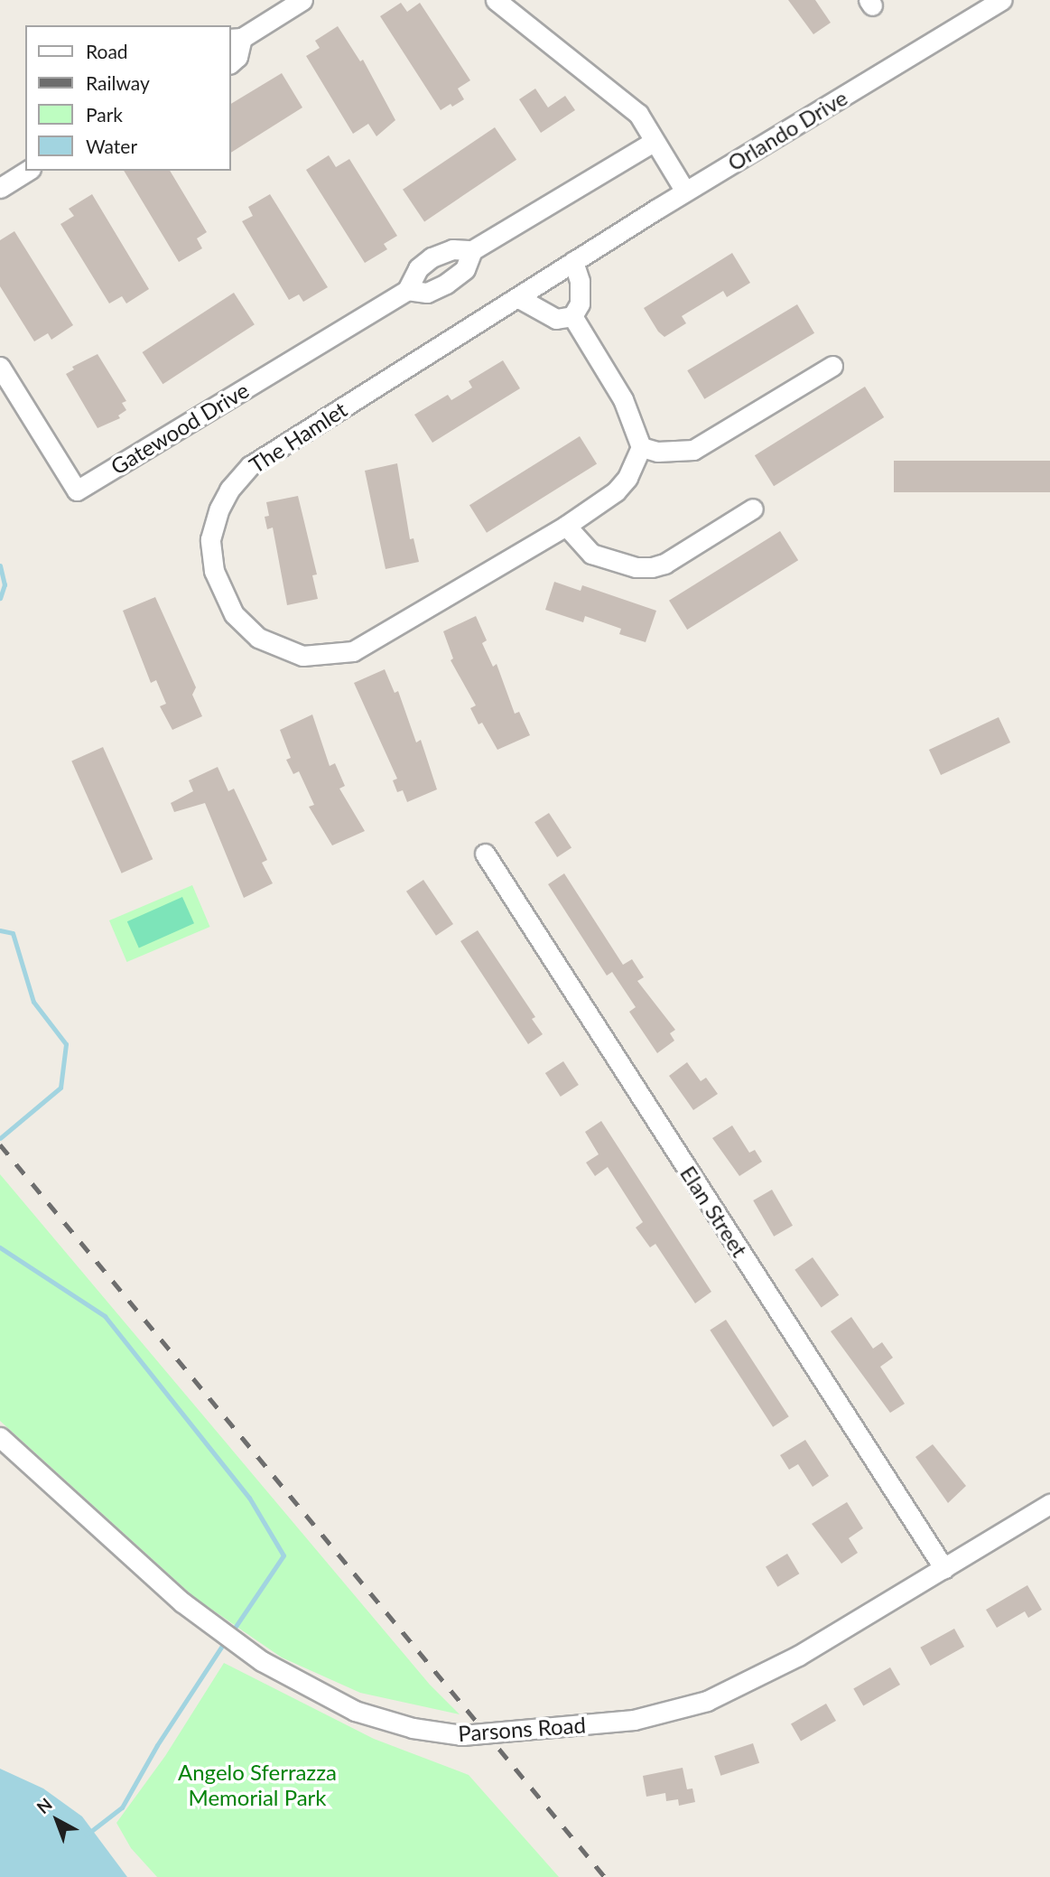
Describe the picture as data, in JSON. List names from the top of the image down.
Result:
{
  "streets": {
    "street": [
      "Orlando Drive",
      "Gatewood Drive",
      "The Hamlet",
      "Elan Street",
      "Parsons Road"
    ]
  },
  "crossings": [
    ["Orlando Drive", "The Hamlet"],
    ["Elan Street", "Parsons Road"]
  ],
  "parks": ["Angelo Sferrazza Memorial Park"],
  "legend": [
    "Road",
    "Railway",
    "Park",
    "Water"
  ],
  "north": "top left"
}
